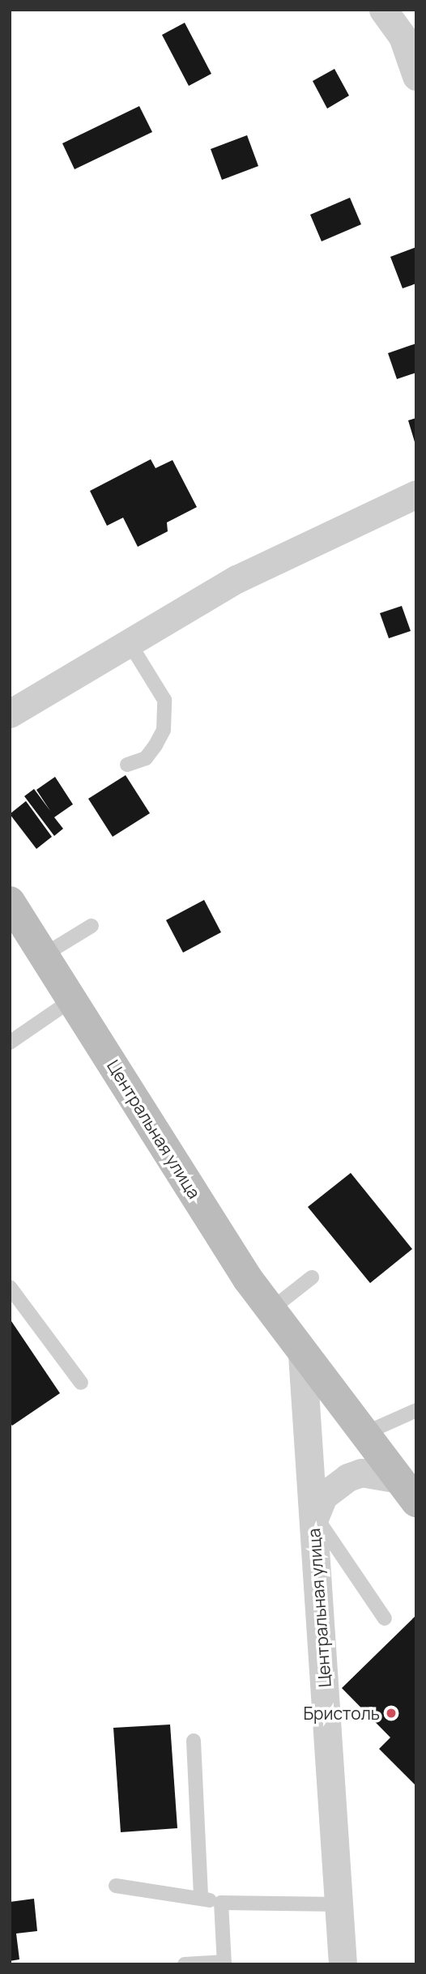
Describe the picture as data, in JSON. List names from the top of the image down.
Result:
{
  "streets": {
    "street": ["Центральная улица"]
  },
  "places": ["Бристоль"]
}
